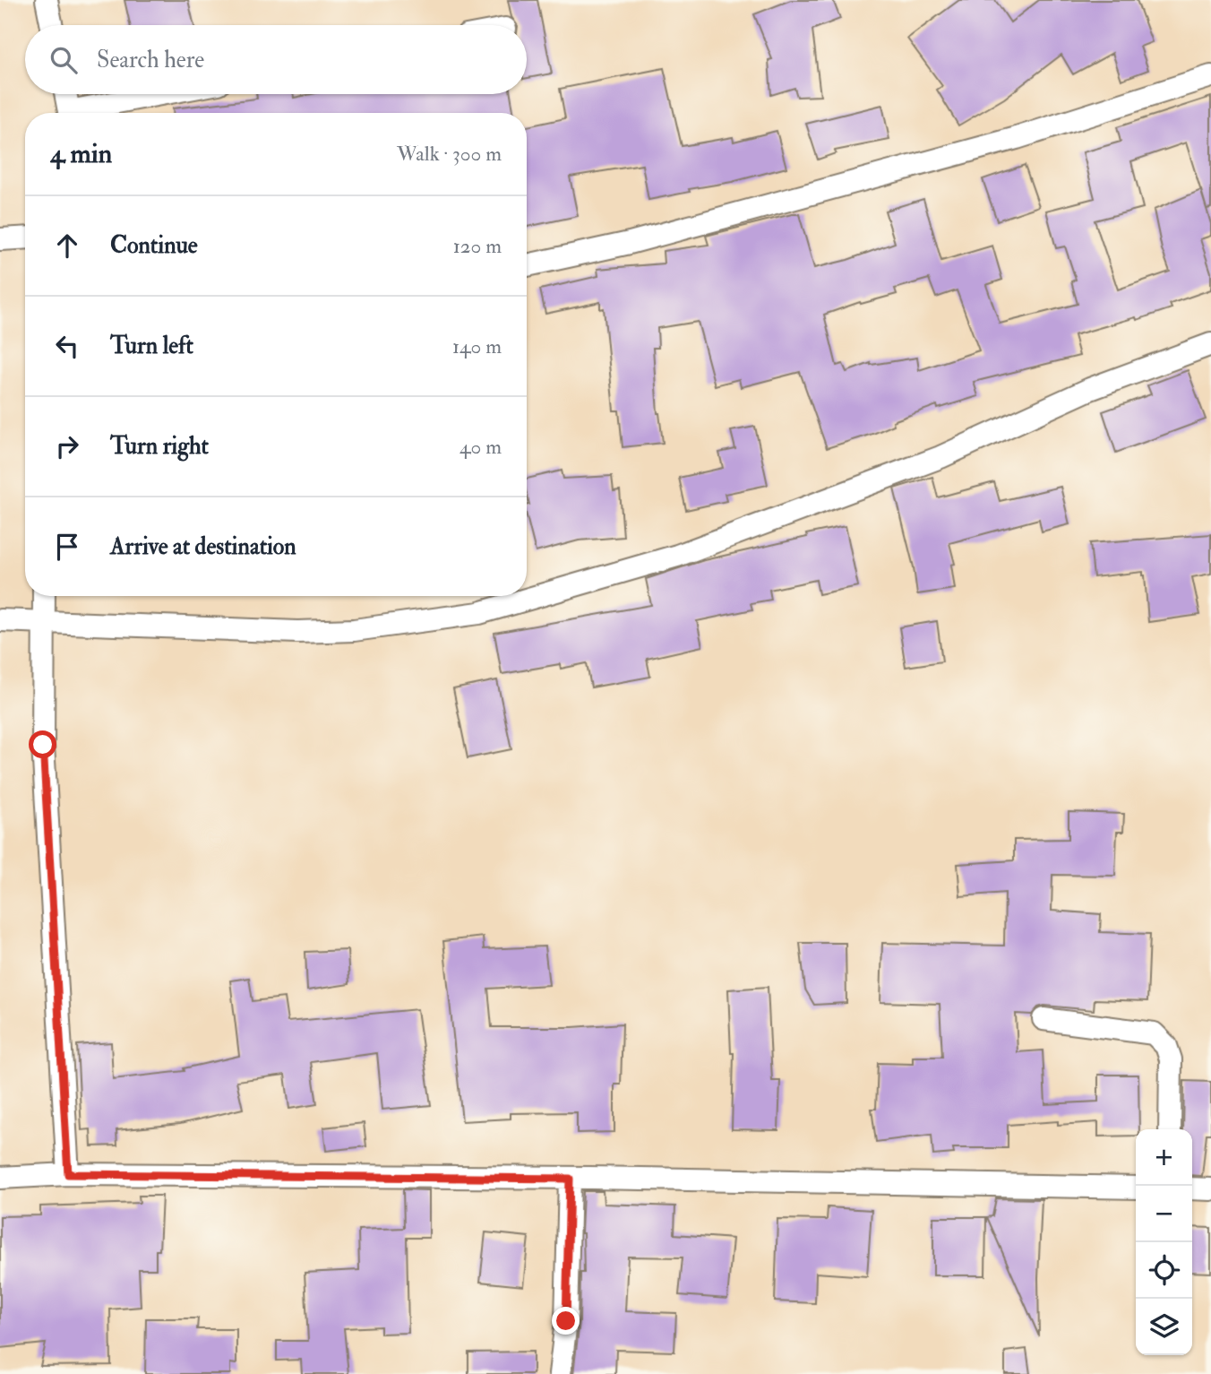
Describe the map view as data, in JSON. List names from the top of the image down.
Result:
{
  "page": {
    "search": "Search here",
    "heading": ["4 min", "Walk · 300 m"],
    "list": [
      ["Continue", "120 m"],
      ["Turn left", "140 m"],
      ["Turn right", "40 m"],
      "Arrive at destination"
    ],
    "map_buttons": ["+", "−"]
  }
}
